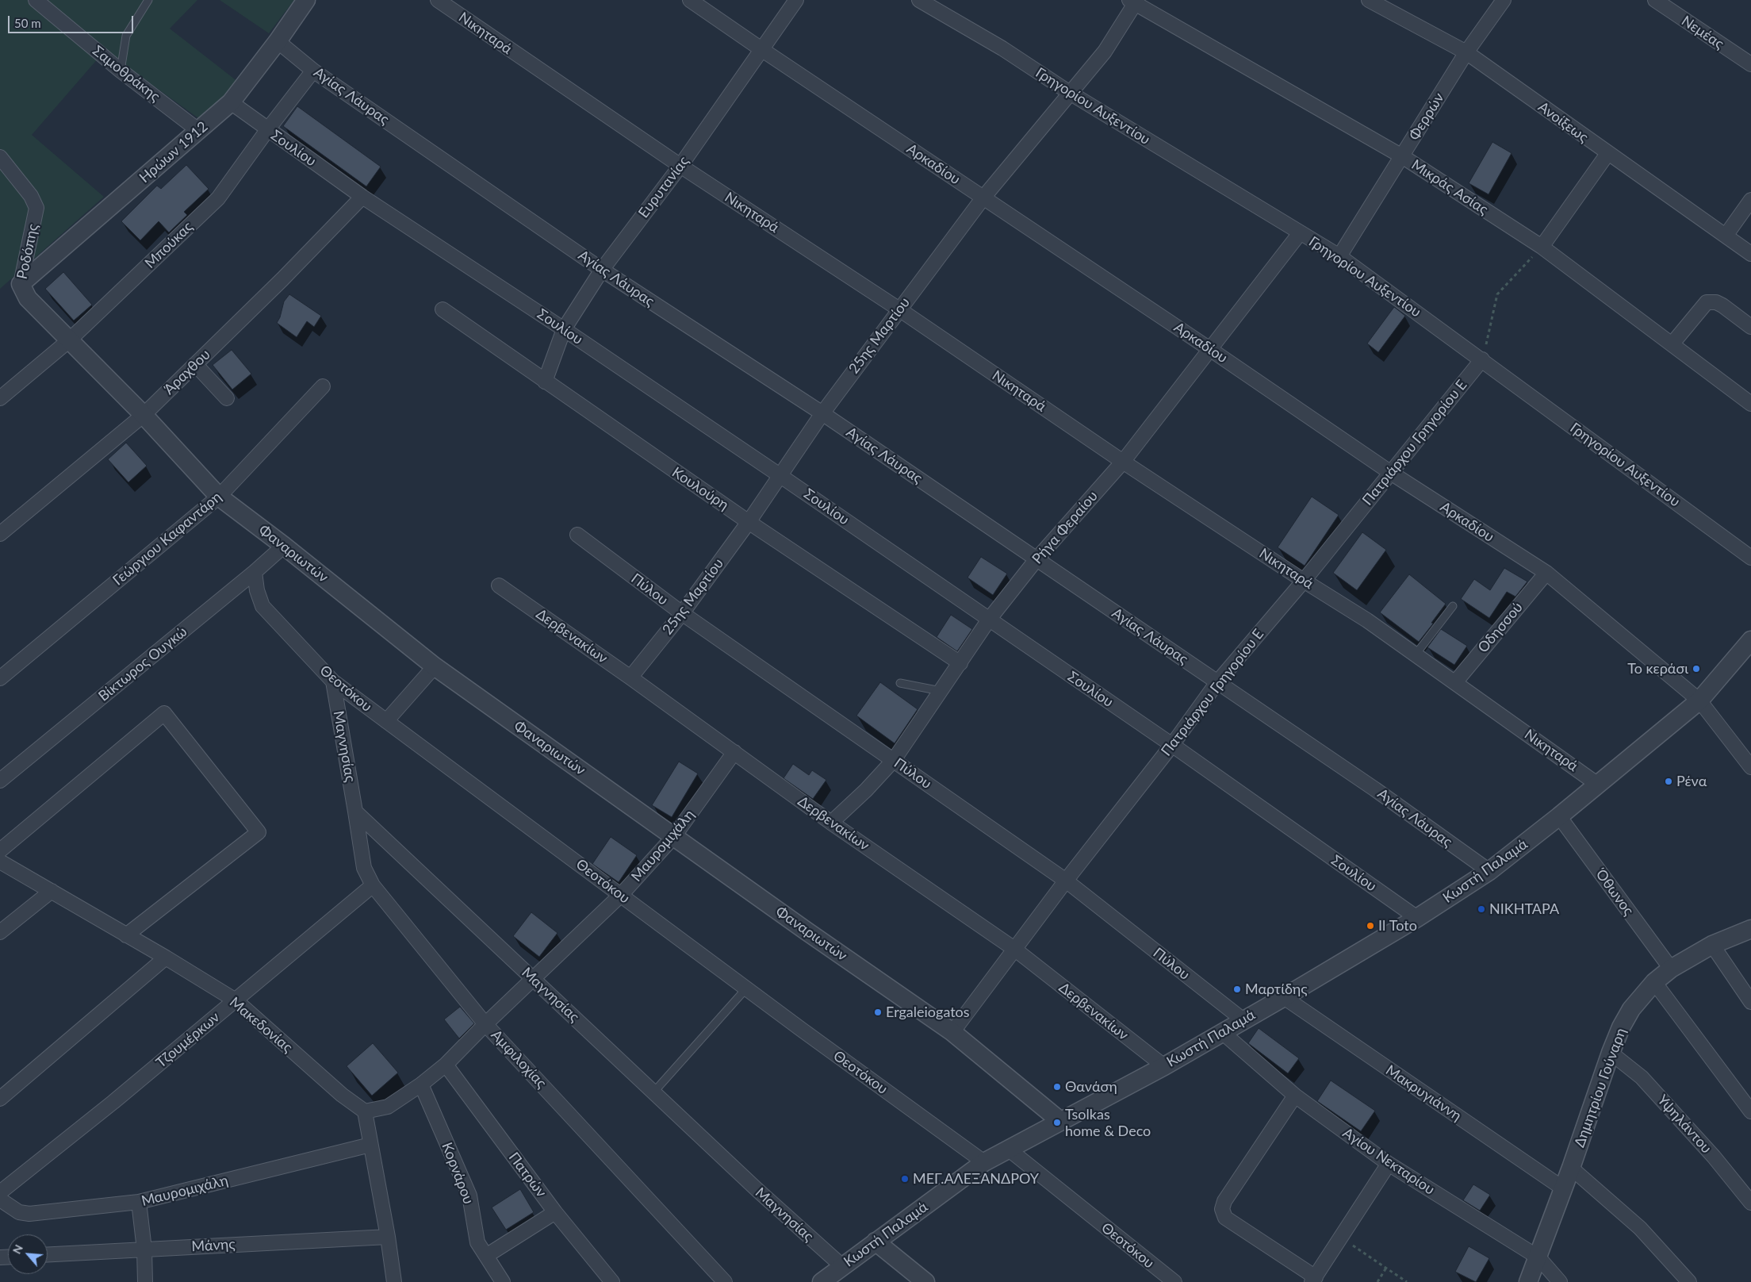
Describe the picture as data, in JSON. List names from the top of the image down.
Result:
{
  "streets": {
    "street": [
      "Νεμέας",
      "Νικηταρά",
      "Σαμοθράκης",
      "Αγίας Λάυρας",
      "Γρηγορίου Αυξεντίου",
      "Φερρών",
      "Ανοίξεως",
      "Σουλίου",
      "Ηρώων 1912",
      "Αρκαδίου",
      "Ευρυτανίας",
      "Μικράς Ασίας",
      "Μπούκας",
      "Ροδόπης",
      "25ης Μαρτίου",
      "Άραχθου",
      "Πατριάρχου Γρηγορίου Ε",
      "Κουλούρη",
      "Ρήγα Φεραίου",
      "Γεώργιου Καφαντάρη",
      "Φαναριωτών",
      "Πύλου",
      "Οδησσού",
      "Δερβενακίων",
      "Βίκτωρος Ουγκώ",
      "Θεοτόκου",
      "Μαγνησίας",
      "Μαυρομιχάλη",
      "Κωστή Παλαμά",
      "Όθωνος",
      "Μακεδονίας",
      "Τζουμέρκων",
      "Αμφιλοχίας",
      "Δημητρίου Γούναρη",
      "Μακρυγιάννη",
      "Υψηλάντου",
      "Αγίου Νεκταρίου",
      "Κορνάρου",
      "Πατρών",
      "Μάνης"
    ]
  },
  "crossings": [
    ["Νικηταρά", "Ευρυτανίας"],
    ["Νικηταρά", "25ης Μαρτίου"],
    ["Νικηταρά", "Πατριάρχου Γρηγορίου Ε"],
    ["Νικηταρά", "Ρήγα Φεραίου"],
    ["Νικηταρά", "Οδησσού"],
    ["Νικηταρά", "Κωστή Παλαμά"],
    ["Σαμοθράκης", "Ηρώων 1912"],
    ["Αγίας Λάυρας", "Ηρώων 1912"],
    ["Αγίας Λάυρας", "Ευρυτανίας"],
    ["Αγίας Λάυρας", "Μπούκας"],
    ["Αγίας Λάυρας", "25ης Μαρτίου"],
    ["Αγίας Λάυρας", "Πατριάρχου Γρηγορίου Ε"],
    ["Αγίας Λάυρας", "Ρήγα Φεραίου"],
    ["Αγίας Λάυρας", "Κωστή Παλαμά"],
    ["Γρηγορίου Αυξεντίου", "Φερρών"],
    ["Γρηγορίου Αυξεντίου", "25ης Μαρτίου"],
    ["Γρηγορίου Αυξεντίου", "Πατριάρχου Γρηγορίου Ε"],
    ["Γρηγορίου Αυξεντίου", "Ρήγα Φεραίου"],
    ["Φερρών", "Ανοίξεως"],
    ["Φερρών", "Μικράς Ασίας"],
    ["Σουλίου", "Ηρώων 1912"],
    ["Σουλίου", "Ευρυτανίας"],
    ["Σουλίου", "Μπούκας"],
    ["Σουλίου", "25ης Μαρτίου"],
    ["Σουλίου", "Άραχθου"],
    ["Σουλίου", "Πατριάρχου Γρηγορίου Ε"],
    ["Σουλίου", "Ρήγα Φεραίου"],
    ["Σουλίου", "Κωστή Παλαμά"],
    ["Ηρώων 1912", "Ροδόπης"],
    ["Αρκαδίου", "Ευρυτανίας"],
    ["Αρκαδίου", "25ης Μαρτίου"],
    ["Αρκαδίου", "Πατριάρχου Γρηγορίου Ε"],
    ["Αρκαδίου", "Ρήγα Φεραίου"],
    ["Αρκαδίου", "Οδησσού"],
    ["Αρκαδίου", "Κωστή Παλαμά"],
    ["Ευρυτανίας", "Κουλούρη"],
    ["Μικράς Ασίας", "25ης Μαρτίου"],
    ["Μπούκας", "Ροδόπης"],
    ["Μπούκας", "Φαναριωτών"],
    ["Ροδόπης", "Φαναριωτών"],
    ["25ης Μαρτίου", "Κουλούρη"],
    ["25ης Μαρτίου", "Πύλου"],
    ["25ης Μαρτίου", "Δερβενακίων"],
    ["Άραχθου", "Φαναριωτών"],
    ["Πατριάρχου Γρηγορίου Ε", "Φαναριωτών"],
    ["Πατριάρχου Γρηγορίου Ε", "Πύλου"],
    ["Πατριάρχου Γρηγορίου Ε", "Δερβενακίων"],
    ["Κουλούρη", "Ρήγα Φεραίου"],
    ["Ρήγα Φεραίου", "Πύλου"],
    ["Ρήγα Φεραίου", "Δερβενακίων"],
    ["Γεώργιου Καφαντάρη", "Φαναριωτών"],
    ["Φαναριωτών", "Βίκτωρος Ουγκώ"],
    ["Φαναριωτών", "Μαυρομιχάλη"],
    ["Φαναριωτών", "Κωστή Παλαμά"],
    ["Πύλου", "Κωστή Παλαμά"],
    ["Δερβενακίων", "Μαυρομιχάλη"],
    ["Δερβενακίων", "Κωστή Παλαμά"],
    ["Βίκτωρος Ουγκώ", "Θεοτόκου"],
    ["Θεοτόκου", "Μαγνησίας"],
    ["Θεοτόκου", "Μαυρομιχάλη"],
    ["Θεοτόκου", "Κωστή Παλαμά"],
    ["Μαγνησίας", "Μαυρομιχάλη"],
    ["Μαγνησίας", "Κωστή Παλαμά"],
    ["Μαγνησίας", "Αμφιλοχίας"],
    ["Μαυρομιχάλη", "Μακεδονίας"],
    ["Μαυρομιχάλη", "Αμφιλοχίας"],
    ["Μαυρομιχάλη", "Κορνάρου"],
    ["Μαυρομιχάλη", "Πατρών"],
    ["Κωστή Παλαμά", "Όθωνος"],
    ["Κωστή Παλαμά", "Μακρυγιάννη"],
    ["Κωστή Παλαμά", "Αγίου Νεκταρίου"],
    ["Όθωνος", "Δημητρίου Γούναρη"],
    ["Μακεδονίας", "Τζουμέρκων"],
    ["Τζουμέρκων", "Αμφιλοχίας"],
    ["Δημητρίου Γούναρη", "Μακρυγιάννη"],
    ["Δημητρίου Γούναρη", "Υψηλάντου"],
    ["Δημητρίου Γούναρη", "Αγίου Νεκταρίου"]
  ],
  "places": [
    "Το κεράσι",
    "Ρένα",
    "ΝΙΚΗΤΑΡΑ",
    "Il Toto",
    "Μαρτίδης",
    "Ergaleiogatos",
    "Θανάση",
    "Tsolkas home & Deco",
    "ΜΕΓ.ΑΛΕΞΑΝΔΡΟΥ"
  ],
  "scale_bar": "50 m",
  "north": "top left"
}
